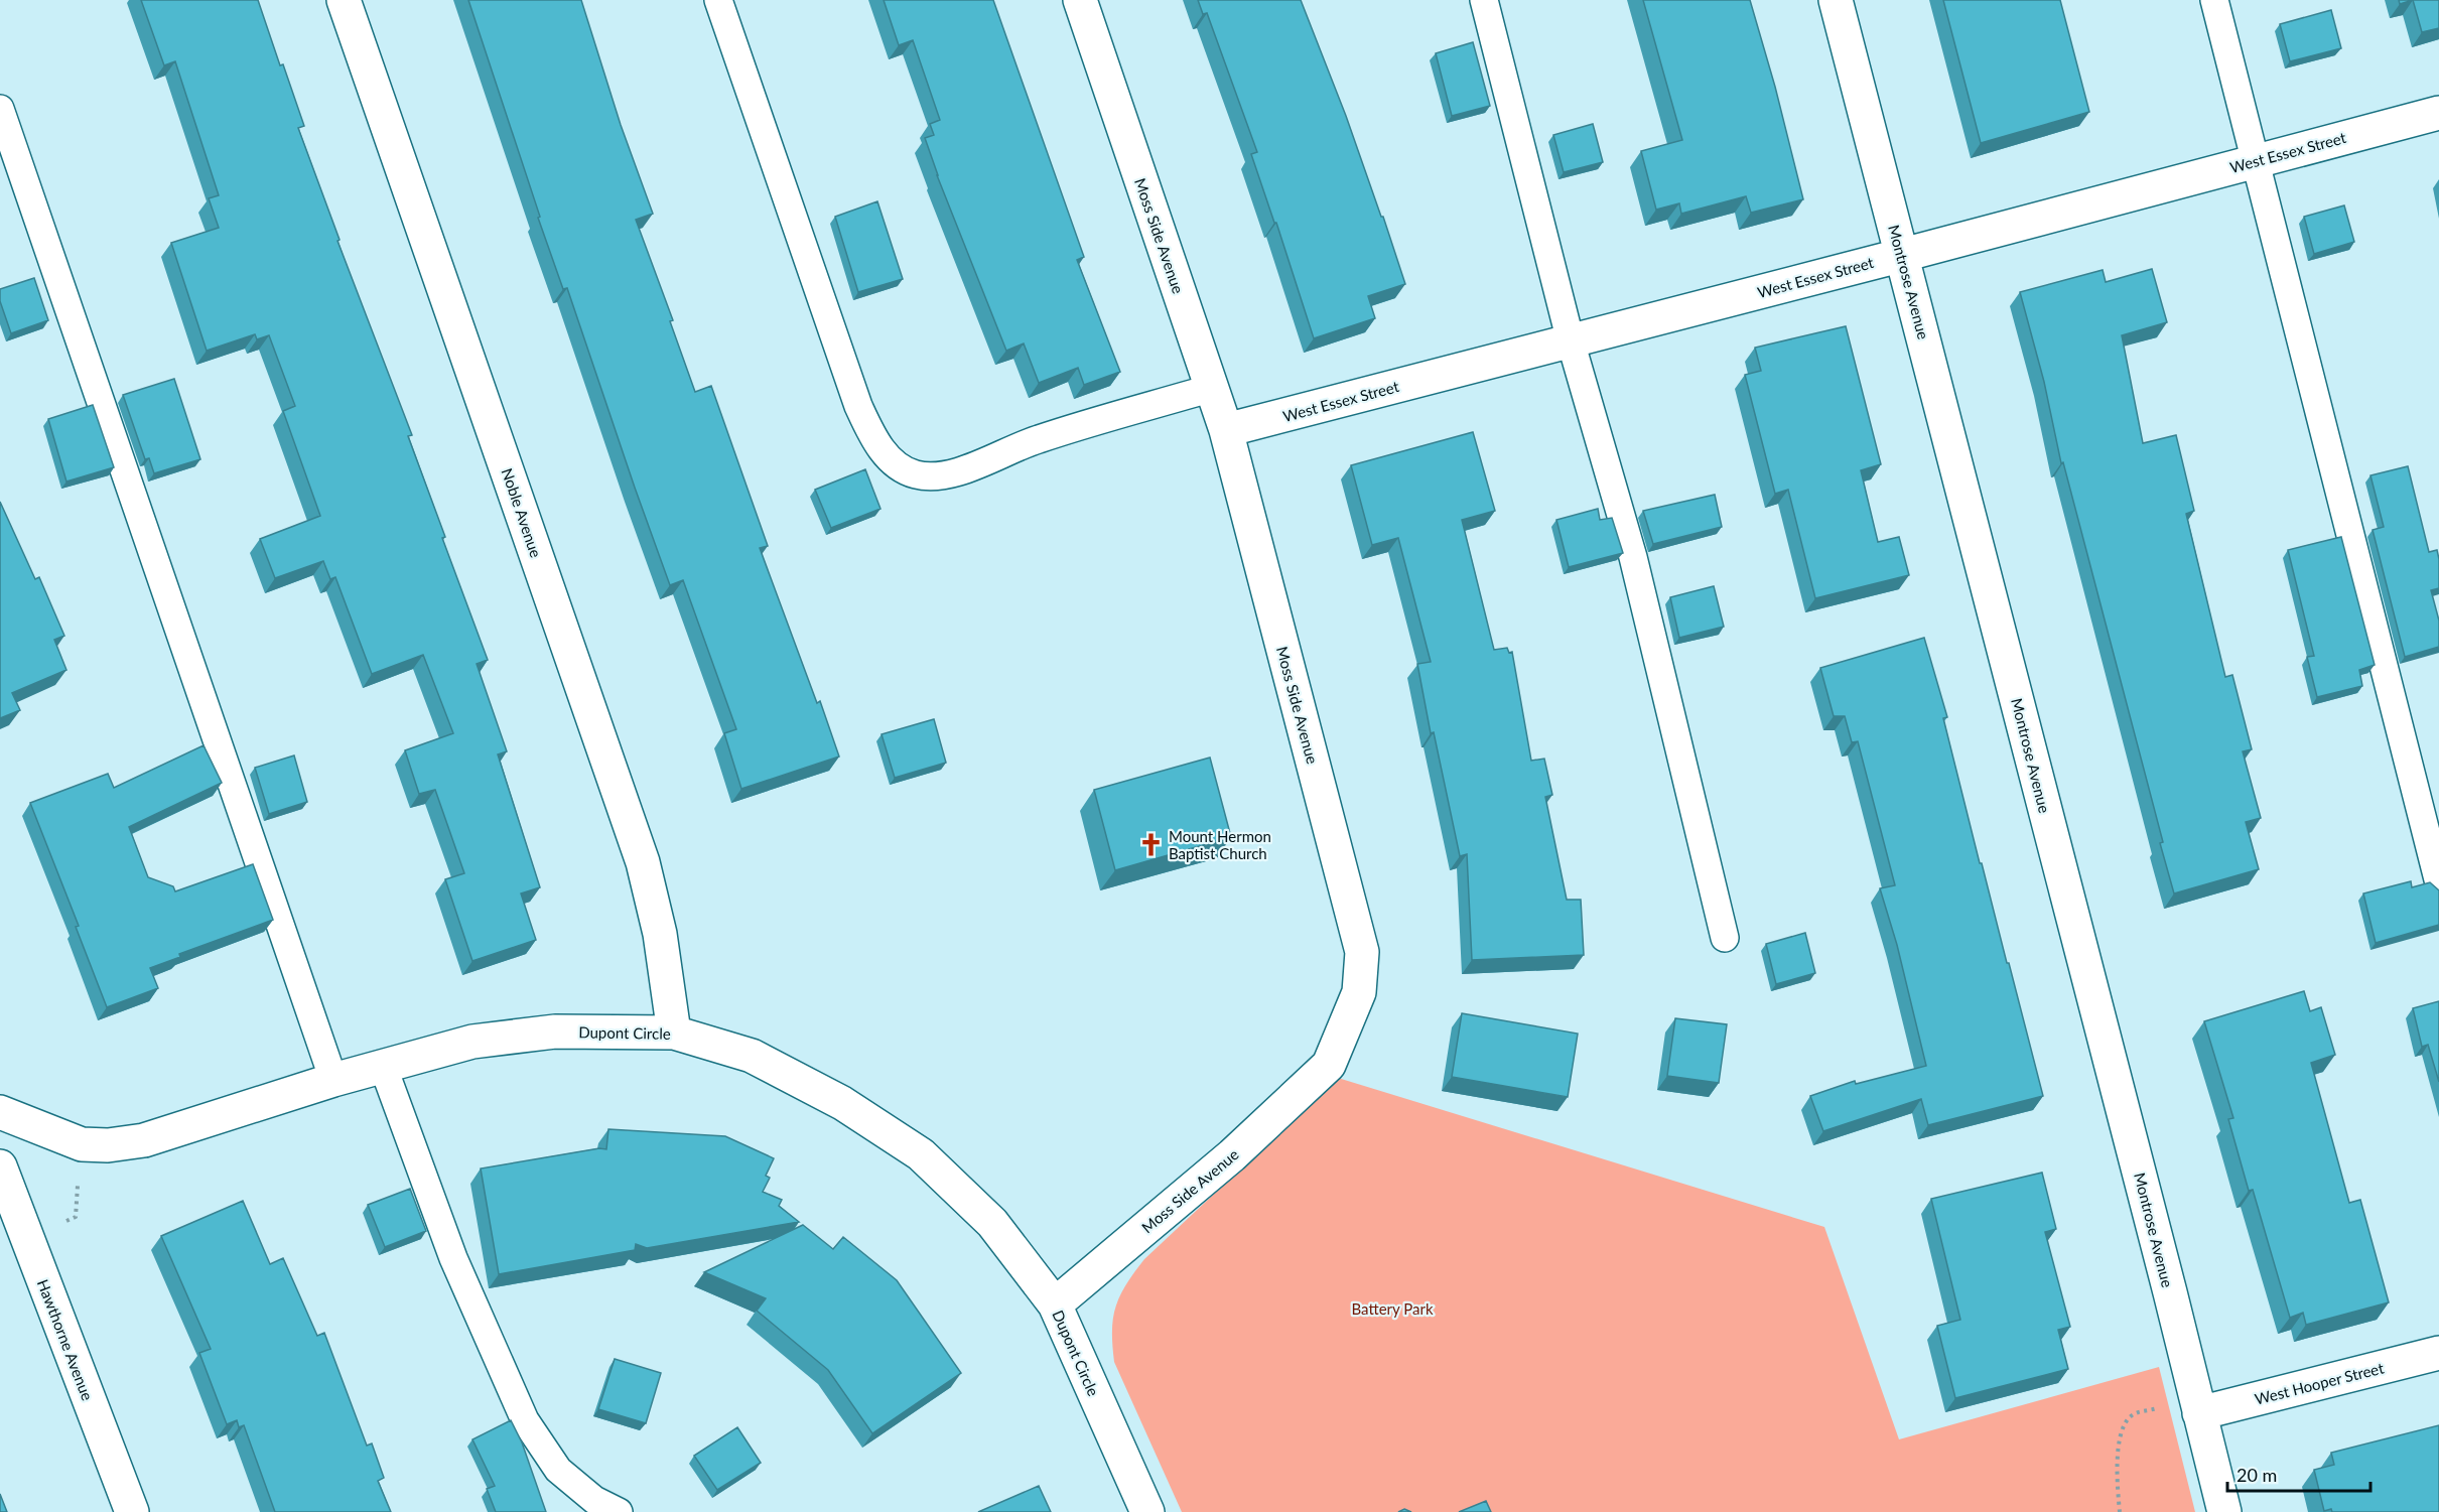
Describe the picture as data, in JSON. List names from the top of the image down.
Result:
{
  "streets": {
    "street": [
      "West Essex Street",
      "Moss Side Avenue",
      "Montrose Avenue",
      "Noble Avenue",
      "Dupont Circle",
      "Hawthorne Avenue",
      "West Hooper Street"
    ]
  },
  "crossings": [
    ["West Essex Street", "Moss Side Avenue"],
    ["West Essex Street", "Montrose Avenue"],
    ["Moss Side Avenue", "Dupont Circle"],
    ["Montrose Avenue", "West Hooper Street"],
    ["Noble Avenue", "Dupont Circle"]
  ],
  "parks": ["Battery Park"],
  "places": {
    "church": ["Mount Hermon Baptist Church"]
  },
  "scale_bar": "20 m"
}
